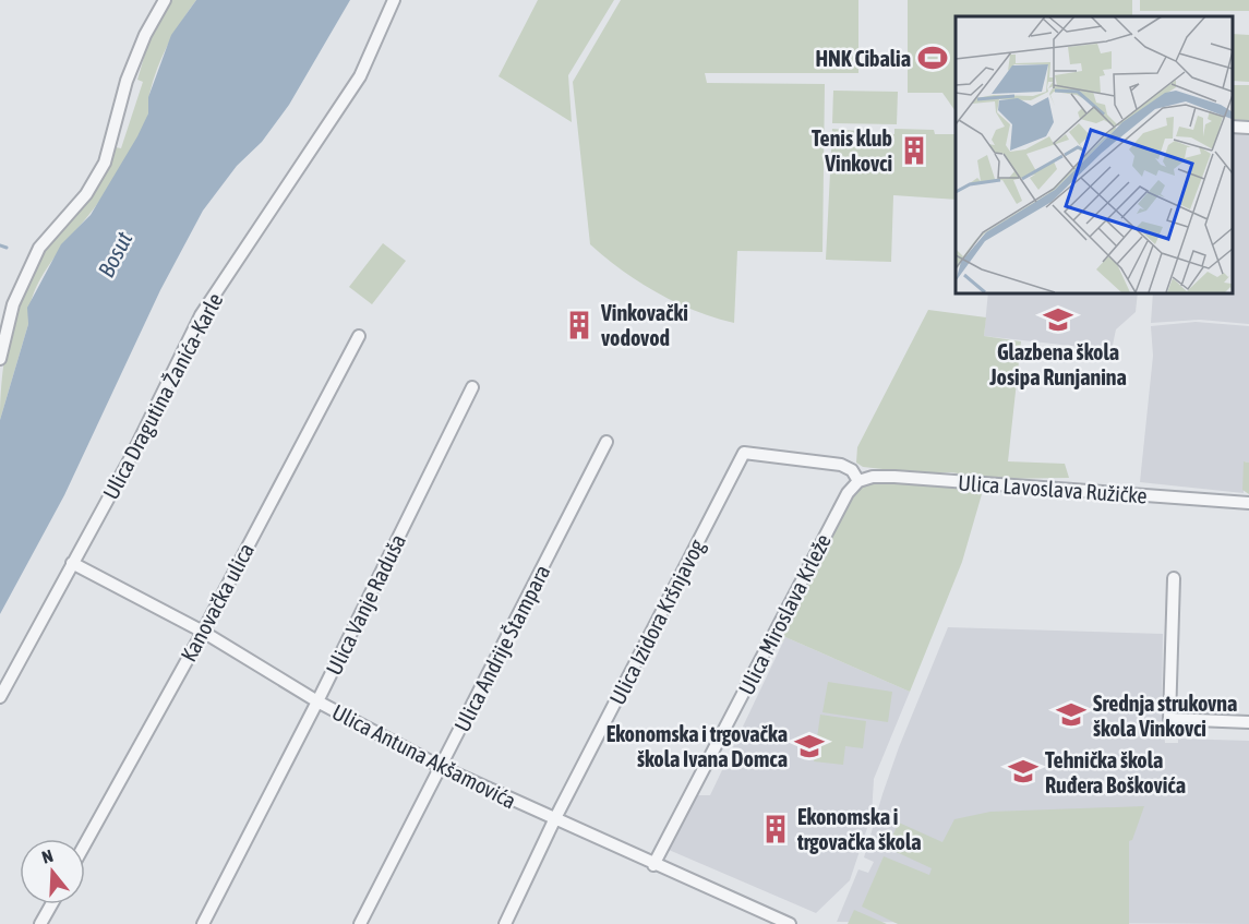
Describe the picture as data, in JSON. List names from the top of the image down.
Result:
{
  "streets": {
    "street": [
      "Ulica Dragutina Žanića-Karle",
      "Ulica Lavoslava Ružičke",
      "Kanovačka ulica",
      "Ulica Vanje Raduša",
      "Ulica Miroslava Krleže",
      "Ulica Izidora Kršnjavog",
      "Ulica Andrije Štampara",
      "Ulica Antuna Akšamovića"
    ]
  },
  "crossings": [
    ["Ulica Dragutina Žanića-Karle", "Ulica Antuna Akšamovića"],
    ["Ulica Lavoslava Ružičke", "Ulica Miroslava Krleže"],
    ["Ulica Lavoslava Ružičke", "Ulica Izidora Kršnjavog"],
    ["Kanovačka ulica", "Ulica Antuna Akšamovića"],
    ["Ulica Vanje Raduša", "Ulica Antuna Akšamovića"],
    ["Ulica Miroslava Krleže", "Ulica Izidora Kršnjavog"],
    ["Ulica Miroslava Krleže", "Ulica Antuna Akšamovića"],
    ["Ulica Izidora Kršnjavog", "Ulica Antuna Akšamovića"],
    ["Ulica Andrije Štampara", "Ulica Antuna Akšamovića"]
  ],
  "water": ["Bosut"],
  "places": {
    "sports": ["HNK Cibalia"],
    "building": ["Tenis klub Vinkovci", "Vinkovački vodovod", "Ekonomska i trgovačka škola"],
    "school or university": [
      "Glazbena škola Josipa Runjanina",
      "Srednja strukovna škola Vinkovci",
      "Ekonomska i trgovačka škola Ivana Domca",
      "Tehnička škola Ruđera Boškovića"
    ]
  },
  "north": "top"
}
